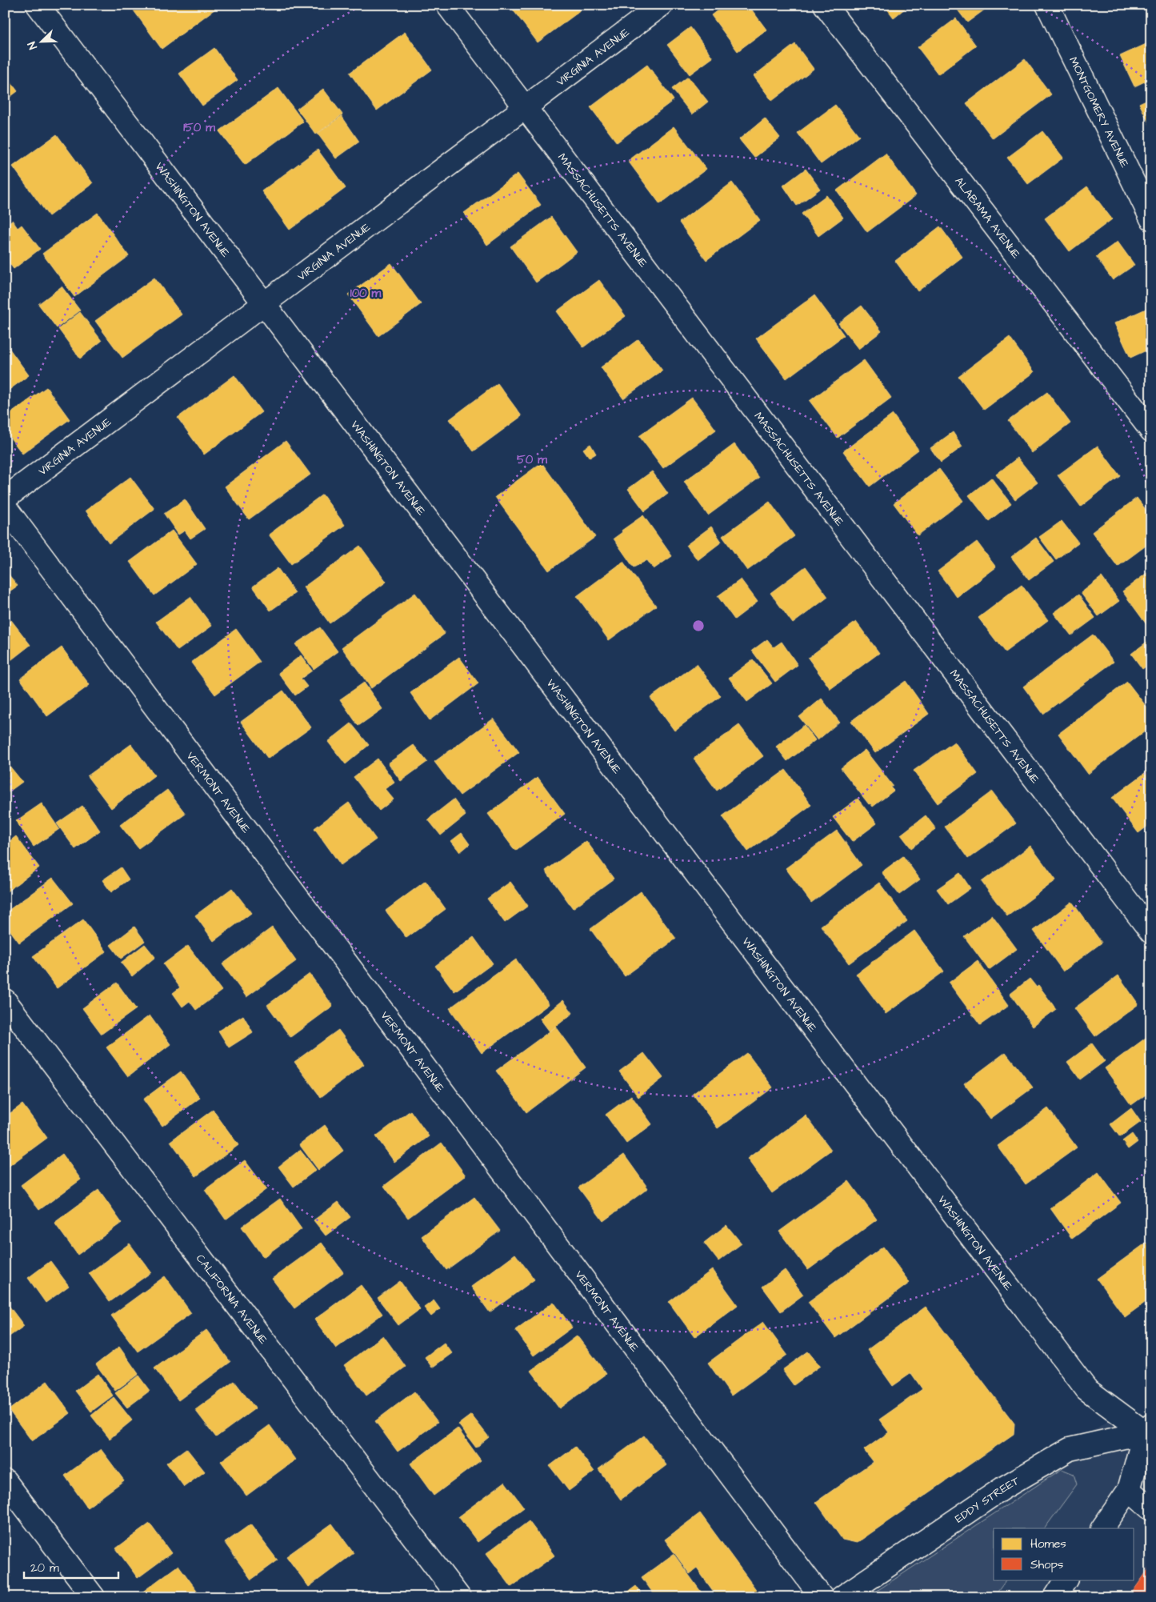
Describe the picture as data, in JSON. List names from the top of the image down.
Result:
{
  "streets": {
    "street": [
      "VIRGINIA AVENUE",
      "MONTGOMERY AVENUE",
      "WASHINGTON AVENUE",
      "MASSACHUSETTS AVENUE",
      "ALABAMA AVENUE",
      "VERMONT AVENUE",
      "CALIFORNIA AVENUE",
      "EDDY STREET"
    ]
  },
  "crossings": [
    ["VIRGINIA AVENUE", "WASHINGTON AVENUE"],
    ["VIRGINIA AVENUE", "MASSACHUSETTS AVENUE"],
    ["WASHINGTON AVENUE", "EDDY STREET"]
  ],
  "legend": ["Homes", "Shops"],
  "scale_bar": "20 m",
  "north": "bottom left",
  "rings": ["150 m", "100 m", "50 m"]
}
